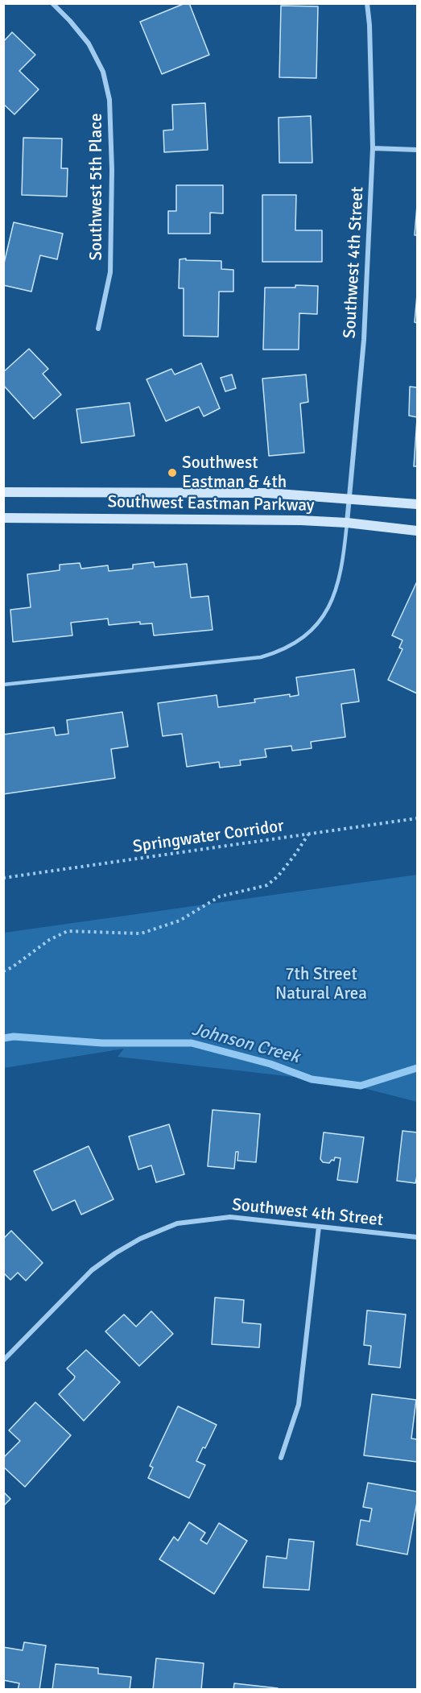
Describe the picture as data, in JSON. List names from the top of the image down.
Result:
{
  "streets": {
    "main road": ["Southwest Eastman Parkway"],
    "street": ["Southwest 5th Place", "Southwest 4th Street"],
    "path": ["Springwater Corridor"]
  },
  "crossings": [
    ["Southwest 4th Street", "Southwest Eastman Parkway"]
  ],
  "water": ["Johnson Creek"],
  "parks": ["7th Street Natural Area"],
  "places": ["Southwest Eastman & 4th"]
}
